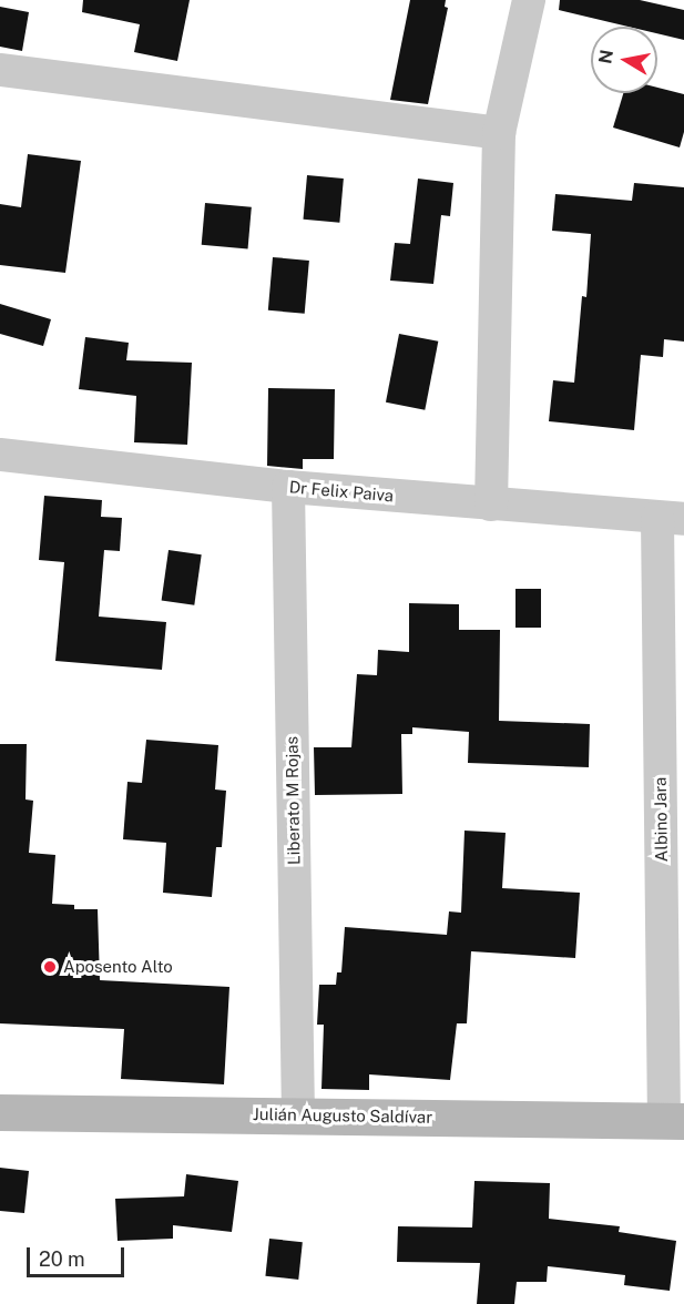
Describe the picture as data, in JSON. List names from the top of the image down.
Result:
{
  "streets": {
    "street": [
      "Dr Felix Paiva",
      "Liberato M Rojas",
      "Albino Jara",
      "Julián Augusto Saldívar"
    ]
  },
  "crossings": [
    ["Dr Felix Paiva", "Liberato M Rojas"],
    ["Dr Felix Paiva", "Albino Jara"],
    ["Liberato M Rojas", "Julián Augusto Saldívar"],
    ["Albino Jara", "Julián Augusto Saldívar"]
  ],
  "places": ["Aposento Alto"],
  "scale_bar": "20 m",
  "north": "left"
}
